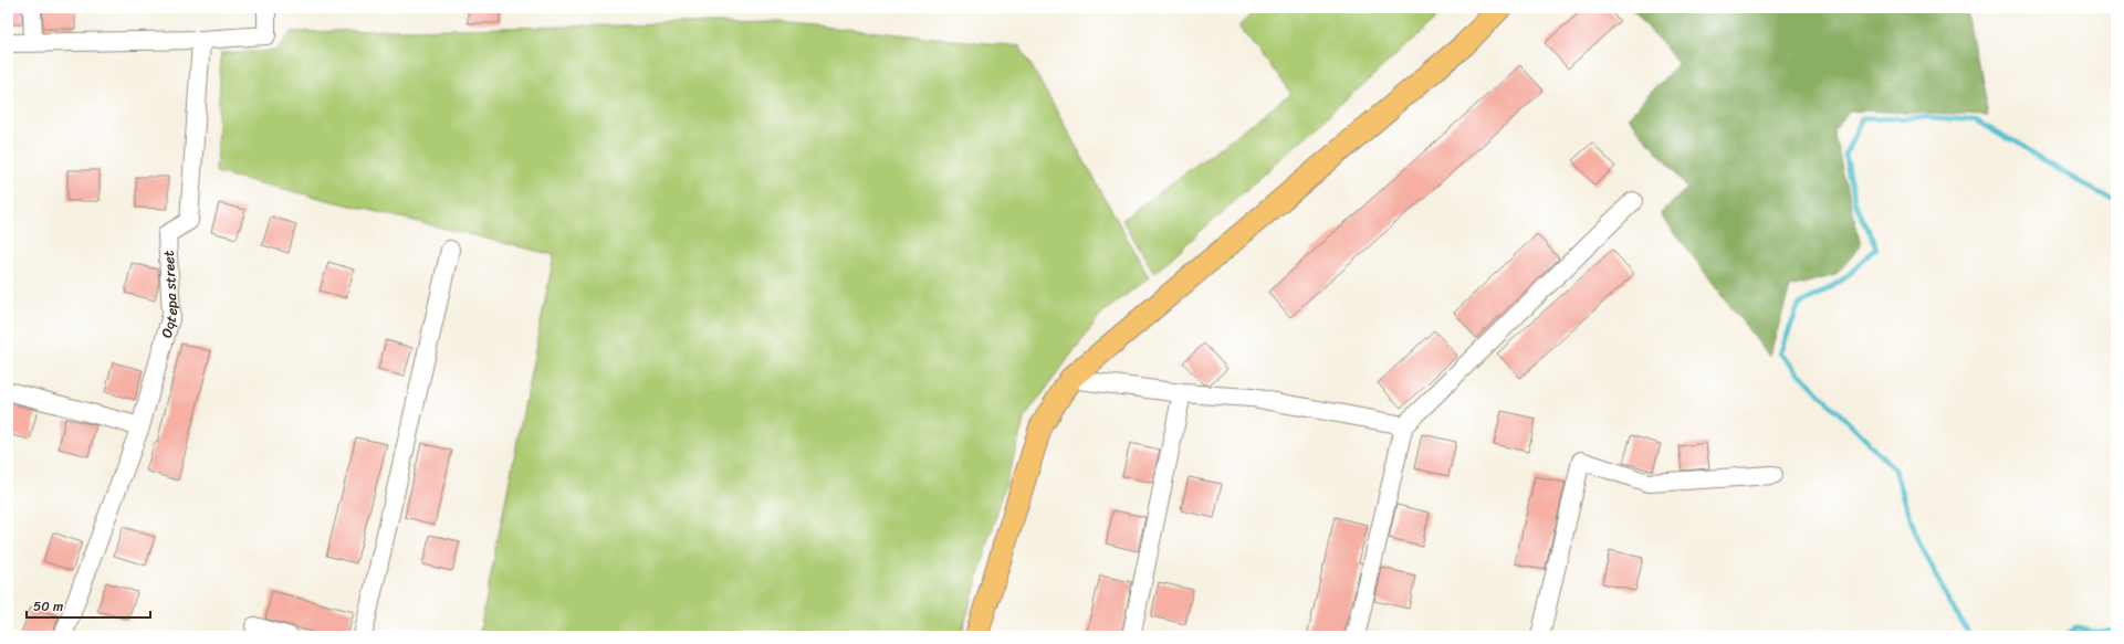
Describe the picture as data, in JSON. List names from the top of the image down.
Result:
{
  "streets": {
    "street": ["Oqtepa street"]
  },
  "scale_bar": "50 m"
}
